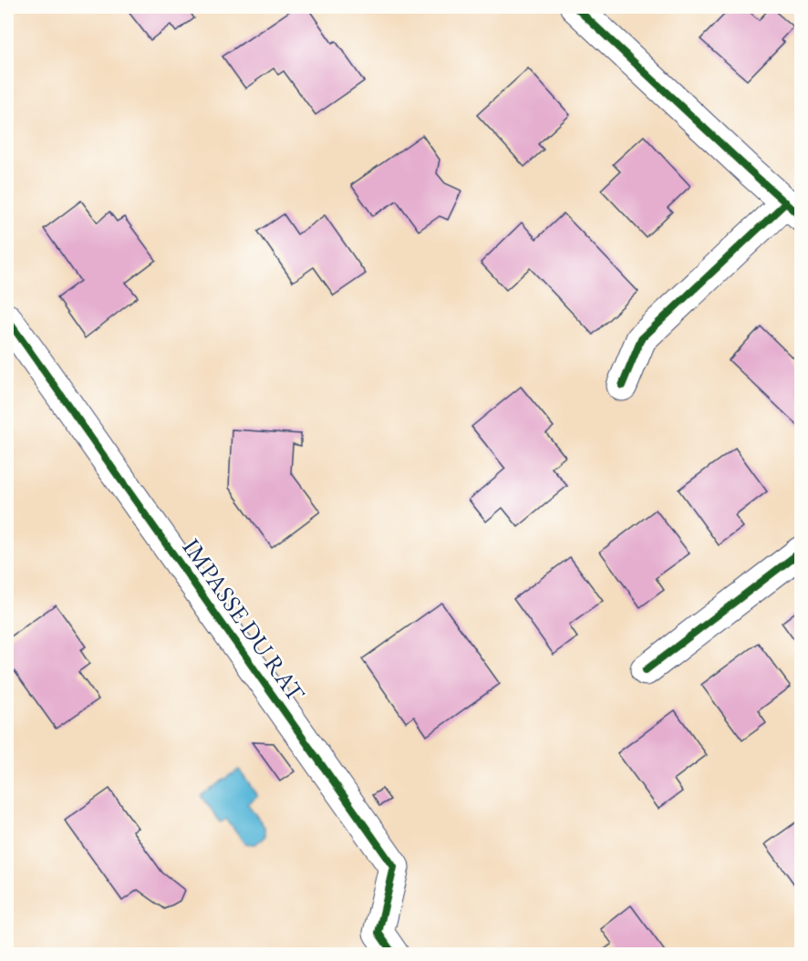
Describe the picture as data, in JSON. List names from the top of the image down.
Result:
{
  "streets": {
    "street": ["IMPASSE DU RAT"]
  }
}
